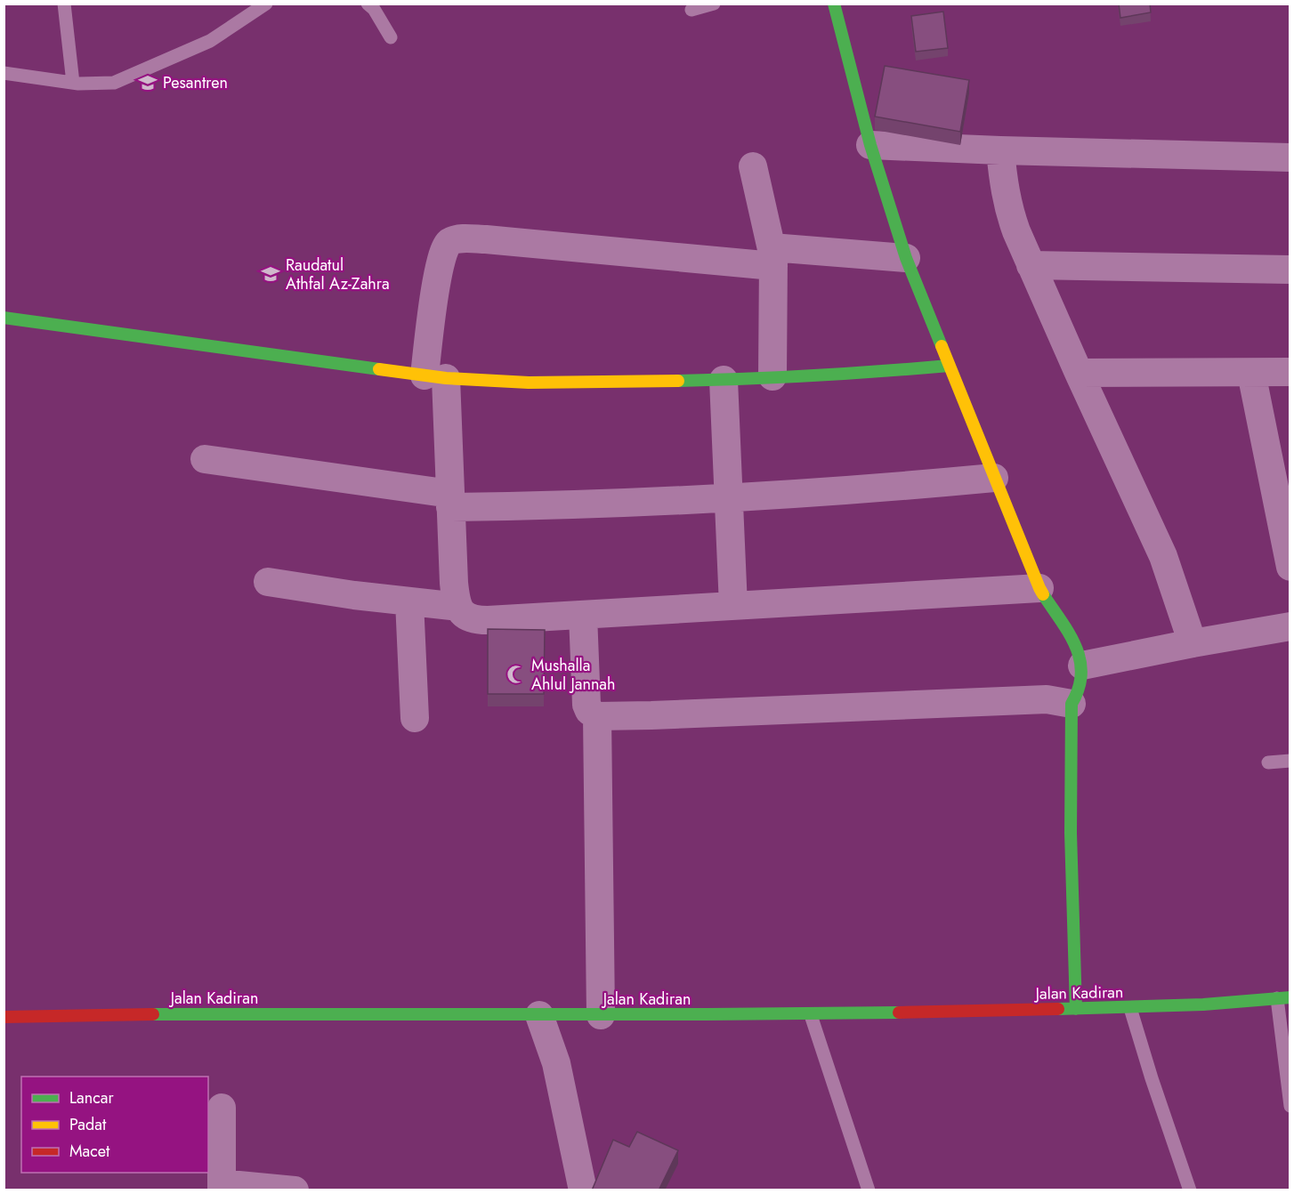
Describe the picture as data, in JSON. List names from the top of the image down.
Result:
{
  "streets": {
    "street": ["Jalan Kadiran"]
  },
  "places": {
    "school or university": ["Pesantren", "Raudatul Athfal Az-Zahra"],
    "mosque": ["Mushalla Ahlul Jannah"]
  },
  "legend": ["Lancar", "Padat", "Macet"]
}
